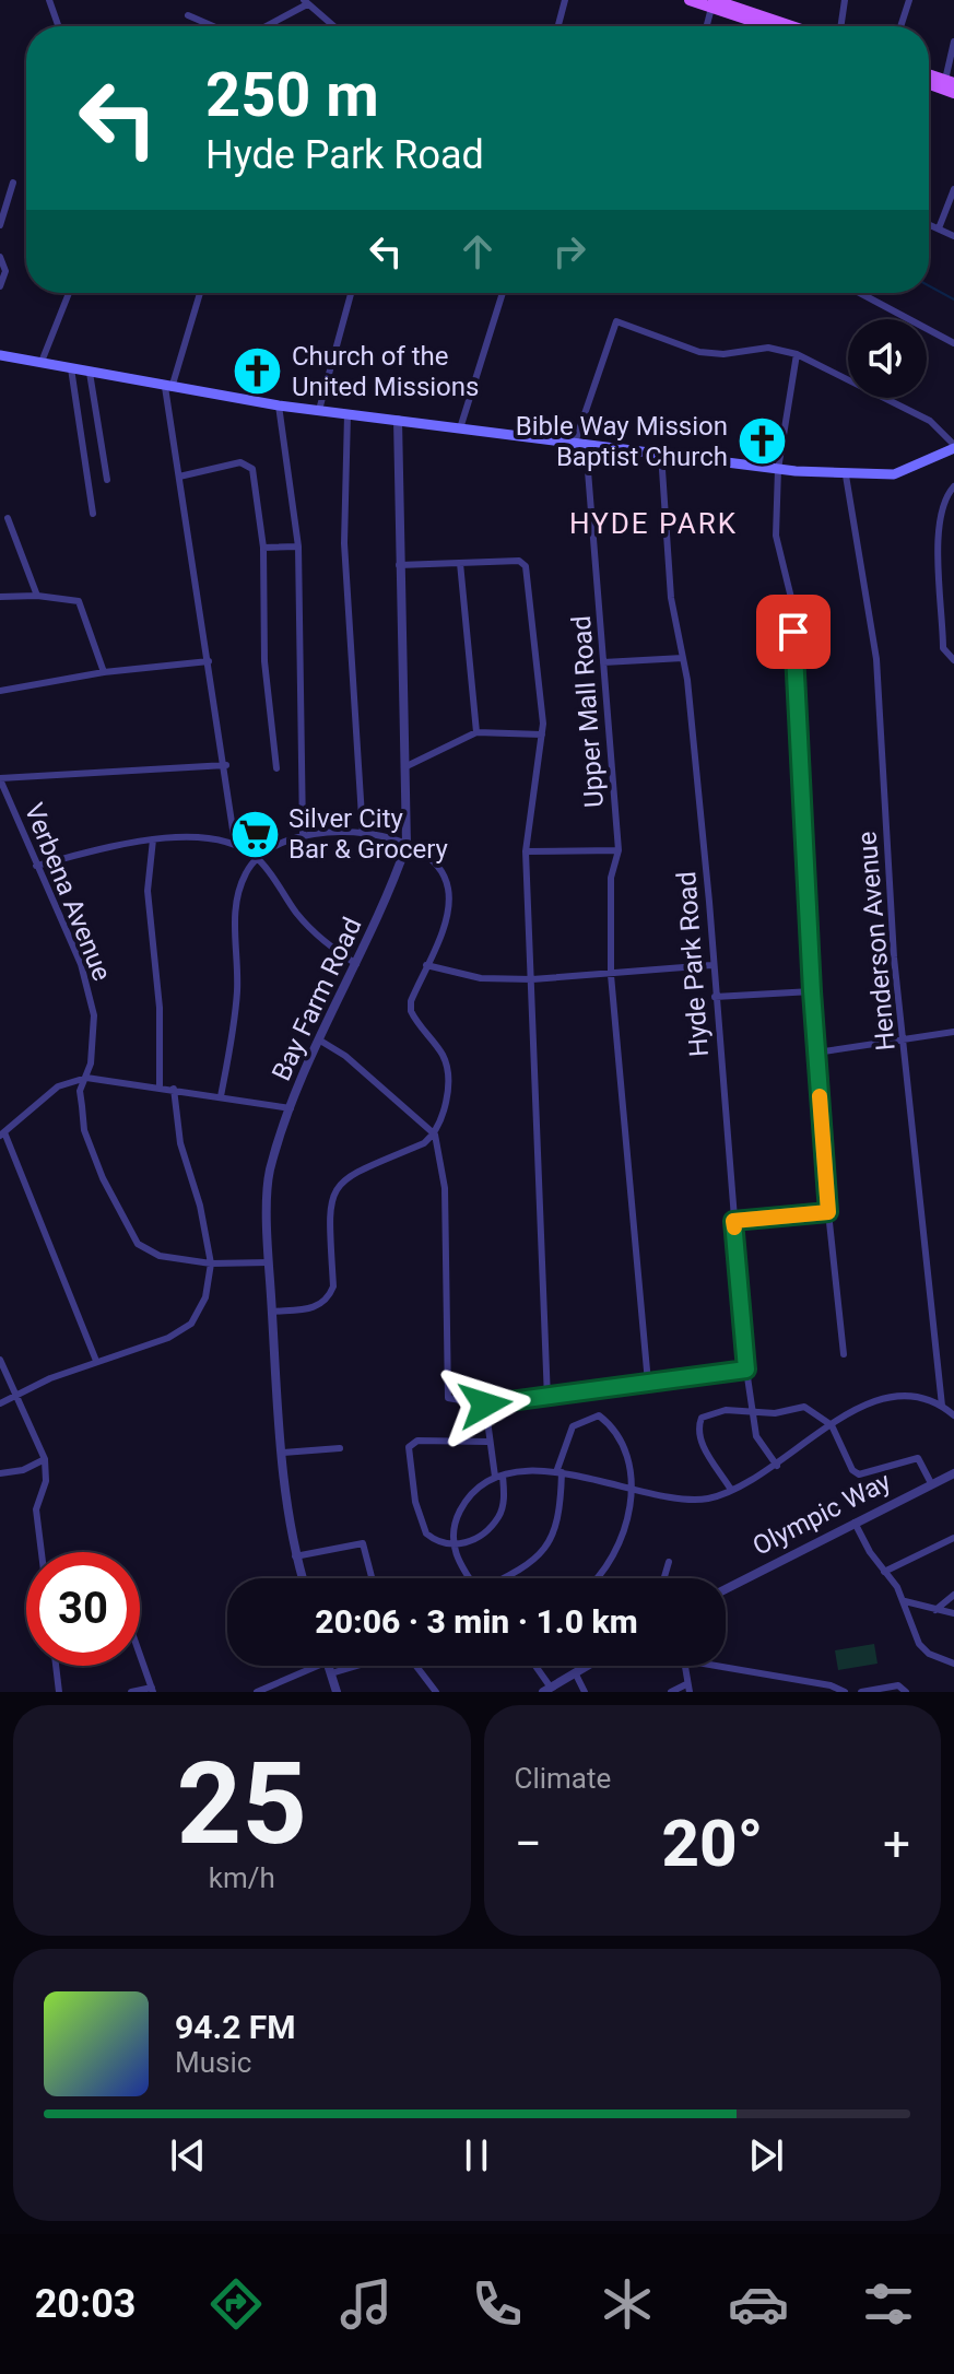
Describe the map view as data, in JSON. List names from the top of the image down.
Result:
{
  "streets": {
    "street": [
      "Upper Mall Road",
      "Verbena Avenue",
      "Henderson Avenue",
      "Hyde Park Road",
      "Bay Farm Road",
      "Olympic Way"
    ]
  },
  "crossings": [
    ["Verbena Avenue", "Bay Farm Road"]
  ],
  "districts": ["HYDE PARK"],
  "places": {
    "church": ["Church of the United Missions", "Bible Way Mission Baptist Church"],
    "supermarket": ["Silver City Bar & Grocery"]
  },
  "page": {
    "turn": ["250 m", "Hyde Park Road"],
    "limit": "30",
    "trip": "20:06 · 3 min · 1.0 km",
    "tile": [
      ["25", "km/h"],
      "Climate"
    ],
    "heat": ["−", "20°", "+"],
    "song": ["94.2 FM", "Music"],
    "tabs": "20:03"
  }
}
